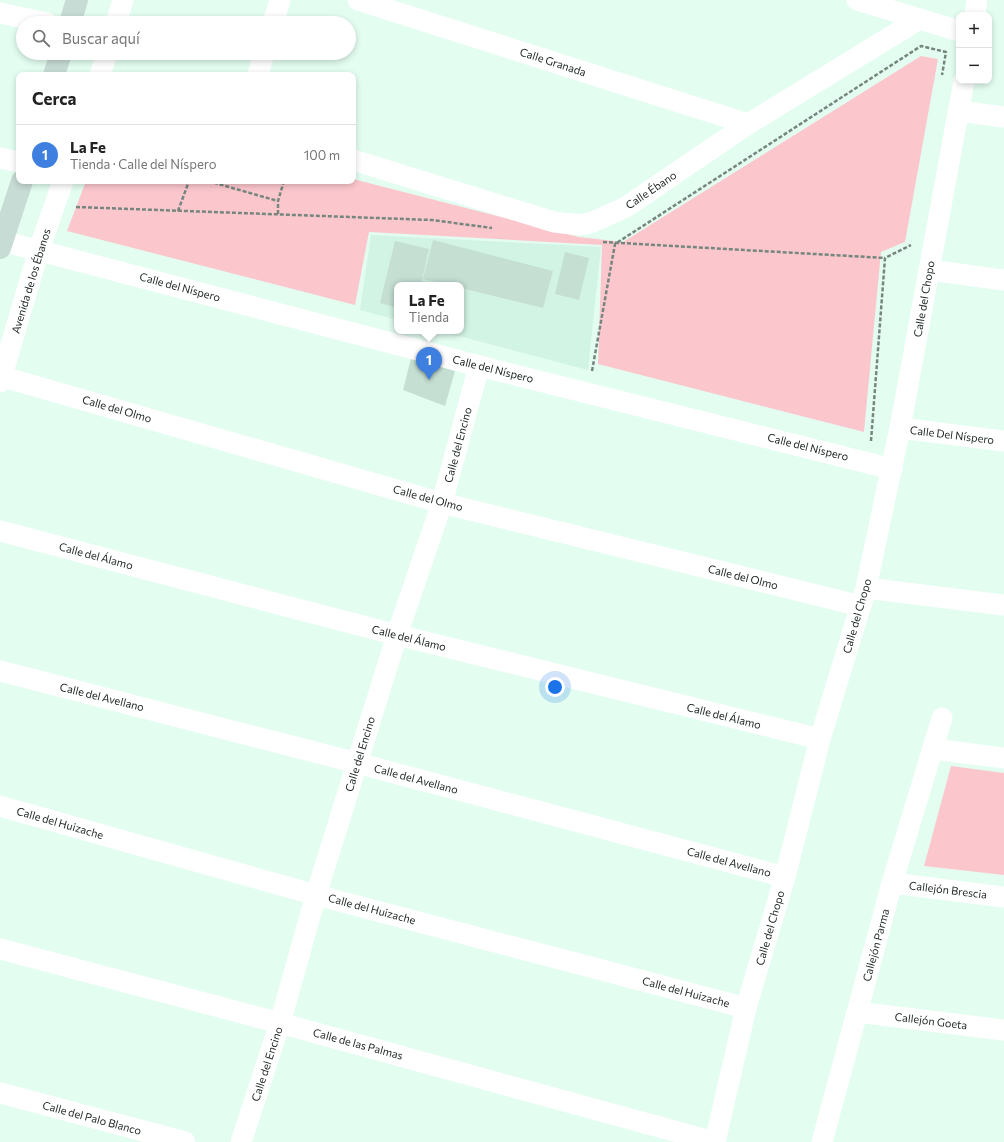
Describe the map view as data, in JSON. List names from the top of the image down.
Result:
{
  "streets": {
    "street": [
      "Calle Granada",
      "Calle Ébano",
      "Avenida de los Ébanos",
      "Calle del Níspero",
      "Calle del Chopo",
      "Calle del Olmo",
      "Calle Del Níspero",
      "Calle del Encino",
      "Calle del Álamo",
      "Calle del Avellano",
      "Calle del Huizache",
      "Callejón Brescia",
      "Callejón Parma",
      "Callejón Goeta",
      "Calle de las Palmas",
      "Calle del Palo Blanco"
    ]
  },
  "crossings": [
    ["Calle Granada", "Calle Ébano"],
    ["Avenida de los Ébanos", "Calle del Níspero"],
    ["Avenida de los Ébanos", "Calle del Olmo"],
    ["Calle del Níspero", "Calle del Chopo"],
    ["Calle del Níspero", "Calle del Encino"],
    ["Calle del Chopo", "Calle del Olmo"],
    ["Calle del Chopo", "Calle Del Níspero"],
    ["Calle del Chopo", "Calle del Álamo"],
    ["Calle del Chopo", "Calle del Avellano"],
    ["Calle del Chopo", "Calle del Huizache"],
    ["Calle del Chopo", "Calle de las Palmas"],
    ["Calle del Olmo", "Calle del Encino"],
    ["Calle del Encino", "Calle del Álamo"],
    ["Calle del Encino", "Calle del Avellano"],
    ["Calle del Encino", "Calle del Huizache"],
    ["Calle del Encino", "Calle de las Palmas"],
    ["Callejón Brescia", "Callejón Parma"],
    ["Callejón Parma", "Callejón Goeta"]
  ],
  "page": {
    "map_buttons": ["+", "−"],
    "search": "Buscar aquí",
    "heading": "Cerca",
    "list": [
      {
        "mark": "1",
        "name": "La Fe",
        "note": "Tienda · Calle del Níspero",
        "value": "100 m"
      }
    ],
    "popup": ["La Fe", "Tienda"],
    "pins": "1"
  }
}
